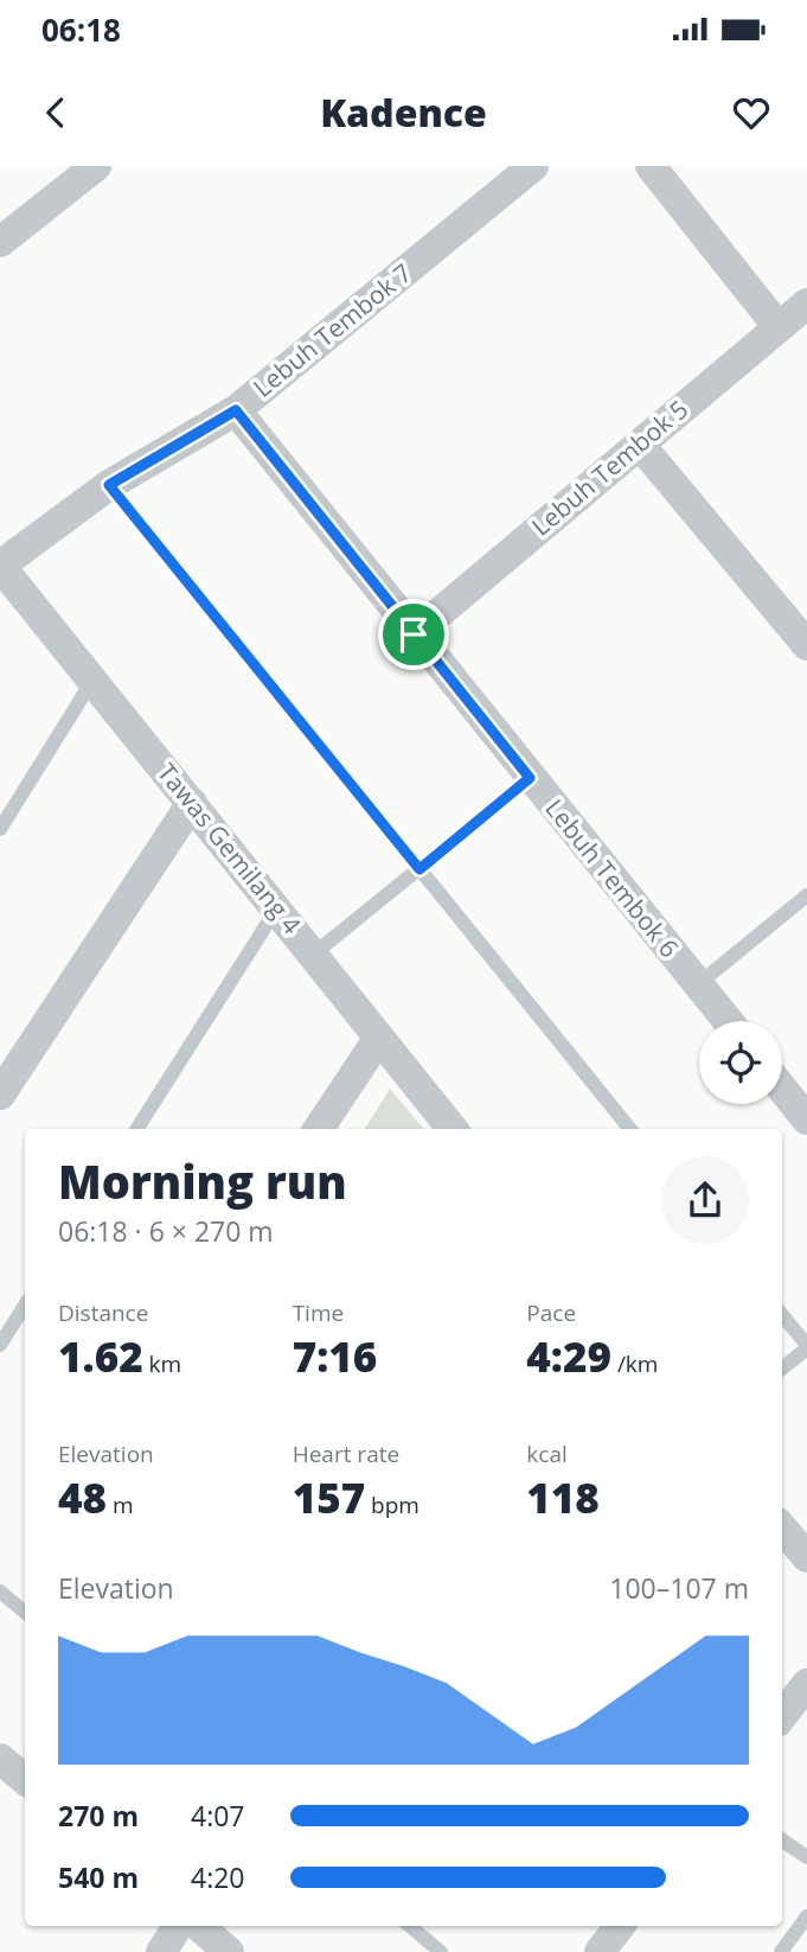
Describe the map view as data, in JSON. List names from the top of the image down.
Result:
{
  "streets": {
    "street": [
      "Lebuh Tembok 7",
      "Lebuh Tembok 5",
      "Tawas Gemilang 4",
      "Lebuh Tembok 6"
    ]
  },
  "crossings": [
    ["Lebuh Tembok 7", "Tawas Gemilang 4"],
    ["Lebuh Tembok 7", "Lebuh Tembok 6"],
    ["Lebuh Tembok 5", "Lebuh Tembok 6"]
  ],
  "page": {
    "status": "06:18",
    "header": "Kadence",
    "heading": ["Morning run", "06:18 · 6 × 270 m"],
    "stats": [
      ["Distance", "1.62 km"],
      ["Time", "7:16"],
      ["Pace", "4:29 /km"],
      ["Elevation", "48 m"],
      ["Heart rate", "157 bpm"],
      ["kcal", "118"]
    ],
    "chart": ["Elevation", "100–107 m"],
    "list": [
      {
        "name": "270 m",
        "note": "4:07"
      },
      {
        "name": "540 m",
        "note": "4:20"
      }
    ]
  }
}
